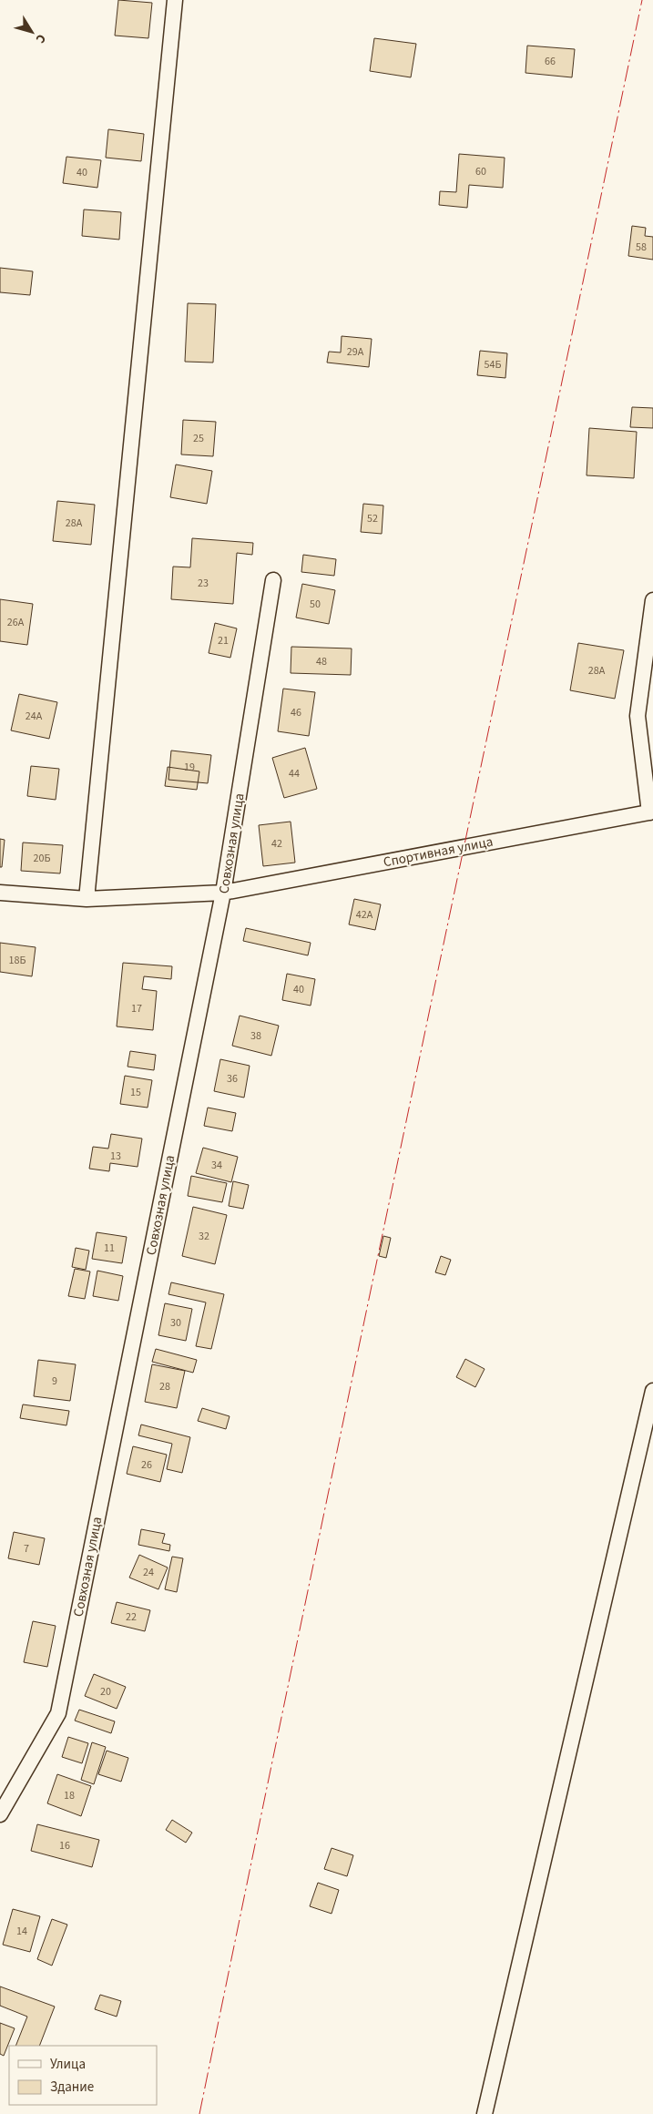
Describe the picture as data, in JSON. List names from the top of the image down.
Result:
{
  "streets": {
    "street": ["Совхозная улица", "Спортивная улица"]
  },
  "crossings": [
    ["Совхозная улица", "Спортивная улица"]
  ],
  "house_numbers": [
    "66",
    "60",
    "40",
    "58",
    "29А",
    "54Б",
    "25",
    "52",
    "28А",
    "23",
    "50",
    "26А",
    "21",
    "48",
    "28А",
    "46",
    "24А",
    "19",
    "44",
    "42",
    "20Б",
    "42А",
    "18Б",
    "40",
    "17",
    "38",
    "36",
    "15",
    "13",
    "34",
    "32",
    "11",
    "30",
    "9",
    "28",
    "26",
    "7",
    "24",
    "22",
    "20",
    "18",
    "16",
    "14"
  ],
  "legend": ["Улица", "Здание"],
  "north": "bottom right"
}
